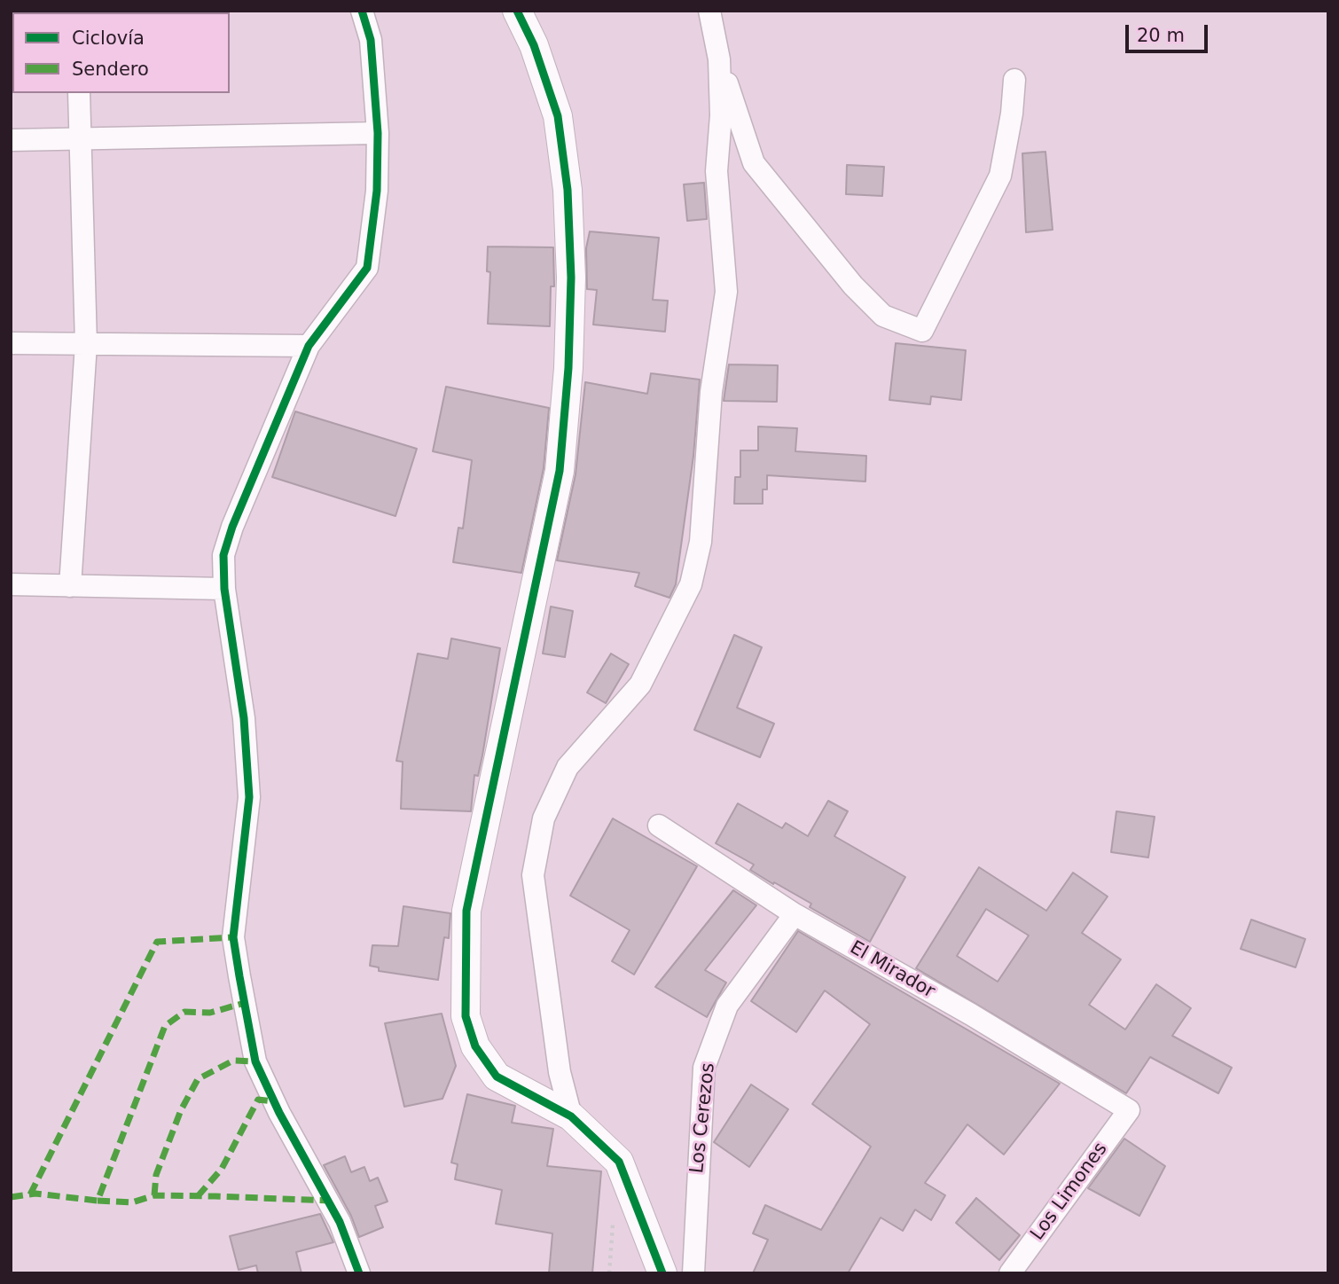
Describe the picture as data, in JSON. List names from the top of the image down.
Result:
{
  "streets": {
    "street": ["El Mirador", "Los Cerezos", "Los Limones"]
  },
  "crossings": [
    ["El Mirador", "Los Cerezos"],
    ["El Mirador", "Los Limones"]
  ],
  "legend": ["Ciclovía", "Sendero"],
  "scale_bar": "20 m"
}
